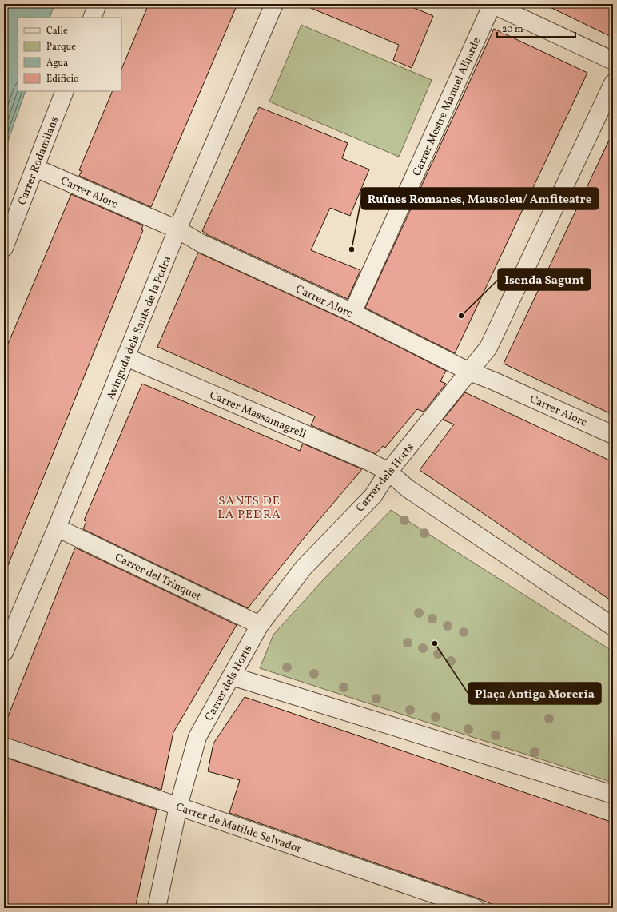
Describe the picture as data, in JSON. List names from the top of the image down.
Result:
{
  "streets": {
    "street": [
      "Carrer Mestre Manuel Alijarde",
      "Carrer Rodamilans",
      "Carrer Alorc",
      "Avinguda dels Sants de la Pedra",
      "Carrer Massamagrell",
      "Carrer dels Horts",
      "Carrer del Trinquet",
      "Carrer de Matilde Salvador"
    ]
  },
  "crossings": [
    ["Carrer Mestre Manuel Alijarde", "Carrer Alorc"],
    ["Carrer Rodamilans", "Carrer Alorc"],
    ["Carrer Alorc", "Avinguda dels Sants de la Pedra"],
    ["Carrer Alorc", "Carrer dels Horts"],
    ["Avinguda dels Sants de la Pedra", "Carrer Massamagrell"],
    ["Avinguda dels Sants de la Pedra", "Carrer del Trinquet"],
    ["Carrer Massamagrell", "Carrer dels Horts"],
    ["Carrer dels Horts", "Carrer del Trinquet"],
    ["Carrer dels Horts", "Carrer de Matilde Salvador"]
  ],
  "districts": ["SANTS DE LA PEDRA"],
  "places": ["Ruïnes Romanes, Mausoleu/ Amfiteatre", "Isenda Sagunt", "Plaça Antiga Moreria"],
  "legend": [
    "Calle",
    "Parque",
    "Agua",
    "Edificio"
  ],
  "scale_bar": "20 m"
}
